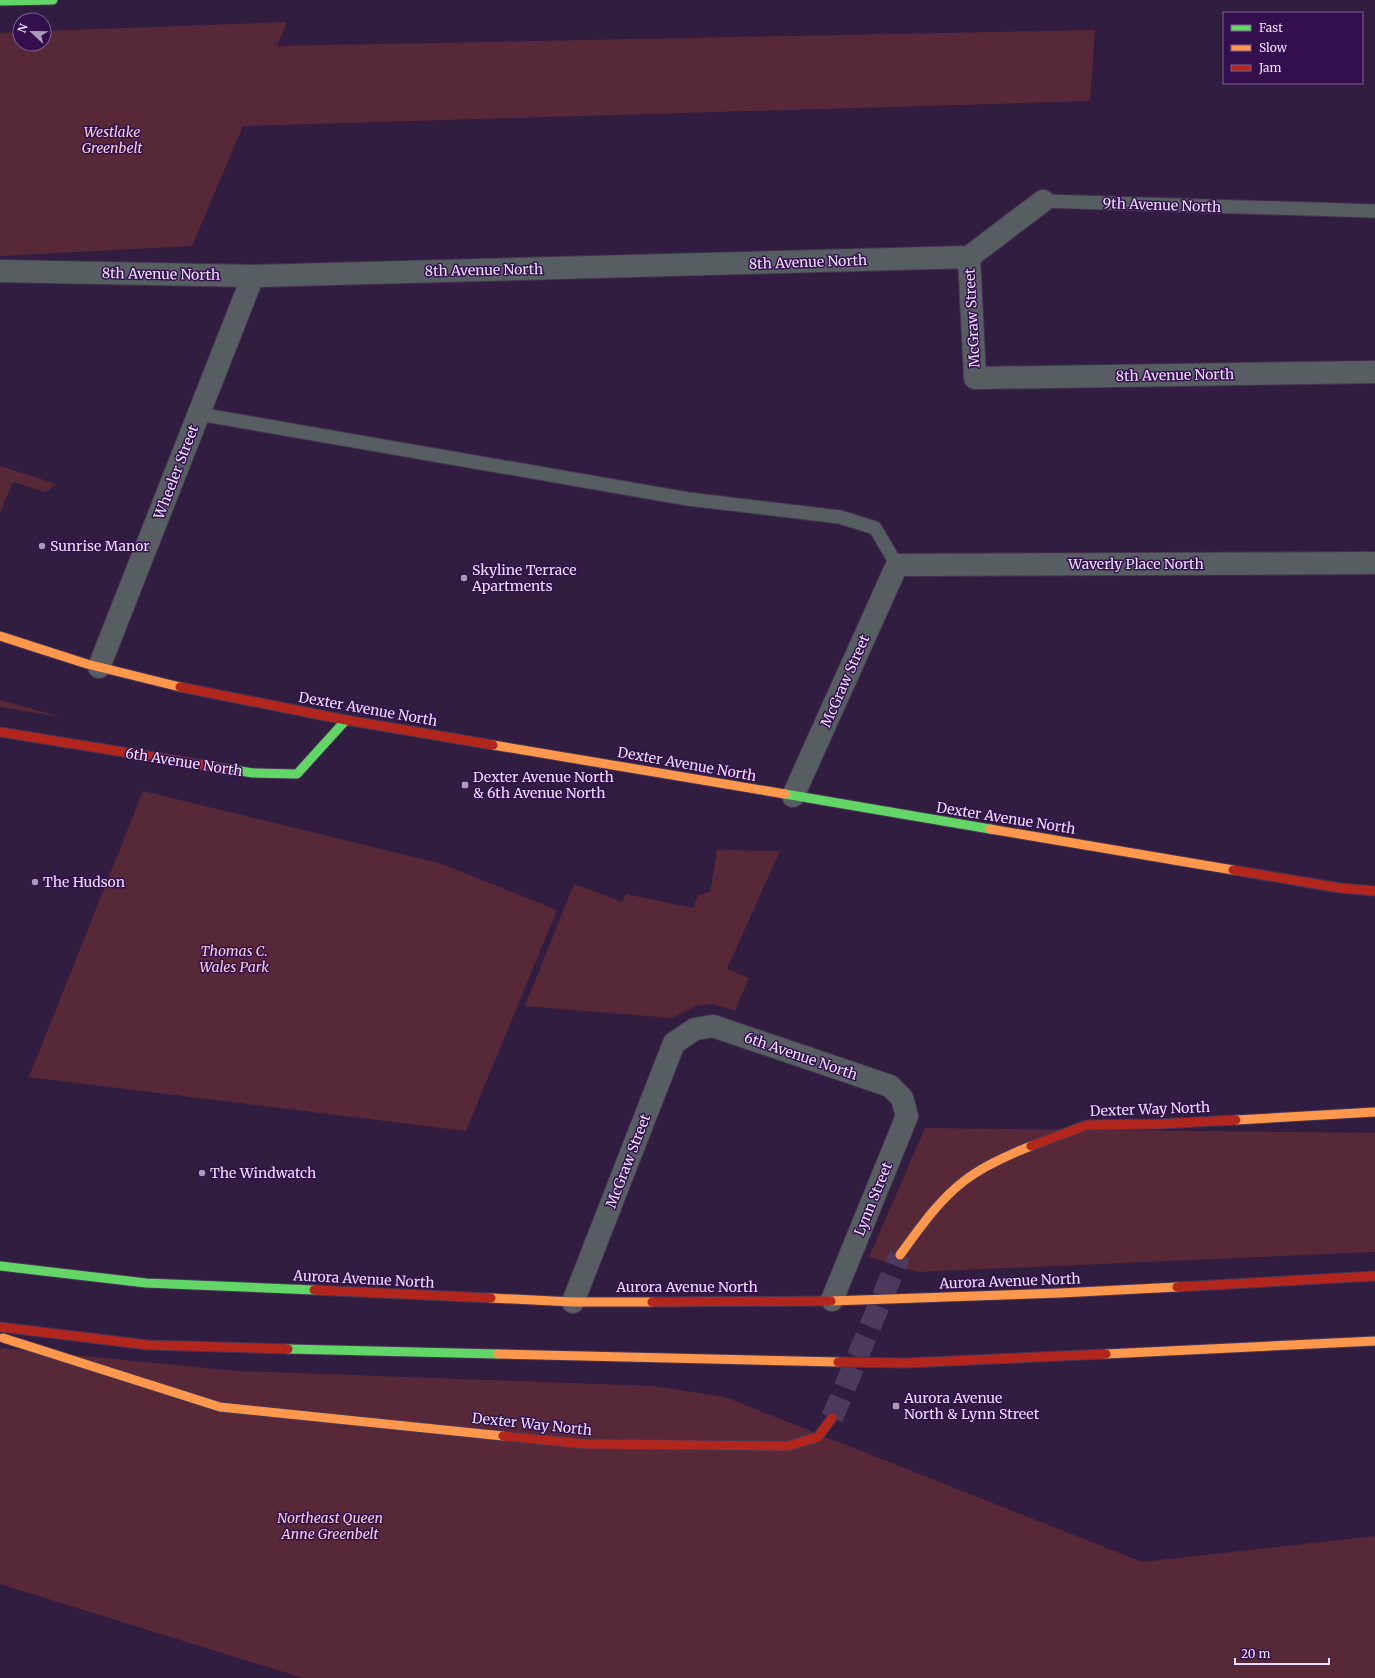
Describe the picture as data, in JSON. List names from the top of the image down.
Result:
{
  "streets": {
    "main road": [
      "Dexter Avenue North",
      "6th Avenue North",
      "Dexter Way North",
      "Aurora Avenue North"
    ],
    "street": [
      "9th Avenue North",
      "8th Avenue North",
      "McGraw Street",
      "Wheeler Street",
      "Waverly Place North",
      "Lynn Street"
    ]
  },
  "crossings": [
    ["9th Avenue North", "8th Avenue North"],
    ["9th Avenue North", "McGraw Street"],
    ["8th Avenue North", "McGraw Street"],
    ["8th Avenue North", "Wheeler Street"],
    ["McGraw Street", "Waverly Place North"],
    ["McGraw Street", "Dexter Avenue North"],
    ["McGraw Street", "6th Avenue North"],
    ["McGraw Street", "Aurora Avenue North"],
    ["Wheeler Street", "Dexter Avenue North"],
    ["Dexter Avenue North", "6th Avenue North"],
    ["6th Avenue North", "Lynn Street"],
    ["Lynn Street", "Aurora Avenue North"]
  ],
  "parks": ["Westlake Greenbelt", "Thomas C. Wales Park", "Northeast Queen Anne Greenbelt"],
  "places": {
    "other": [
      "Sunrise Manor",
      "Skyline Terrace Apartments",
      "The Hudson",
      "The Windwatch"
    ],
    "transit": ["Dexter Avenue North & 6th Avenue North", "Aurora Avenue North & Lynn Street"]
  },
  "legend": ["Fast", "Slow", "Jam"],
  "scale_bar": "20 m",
  "north": "left"
}
